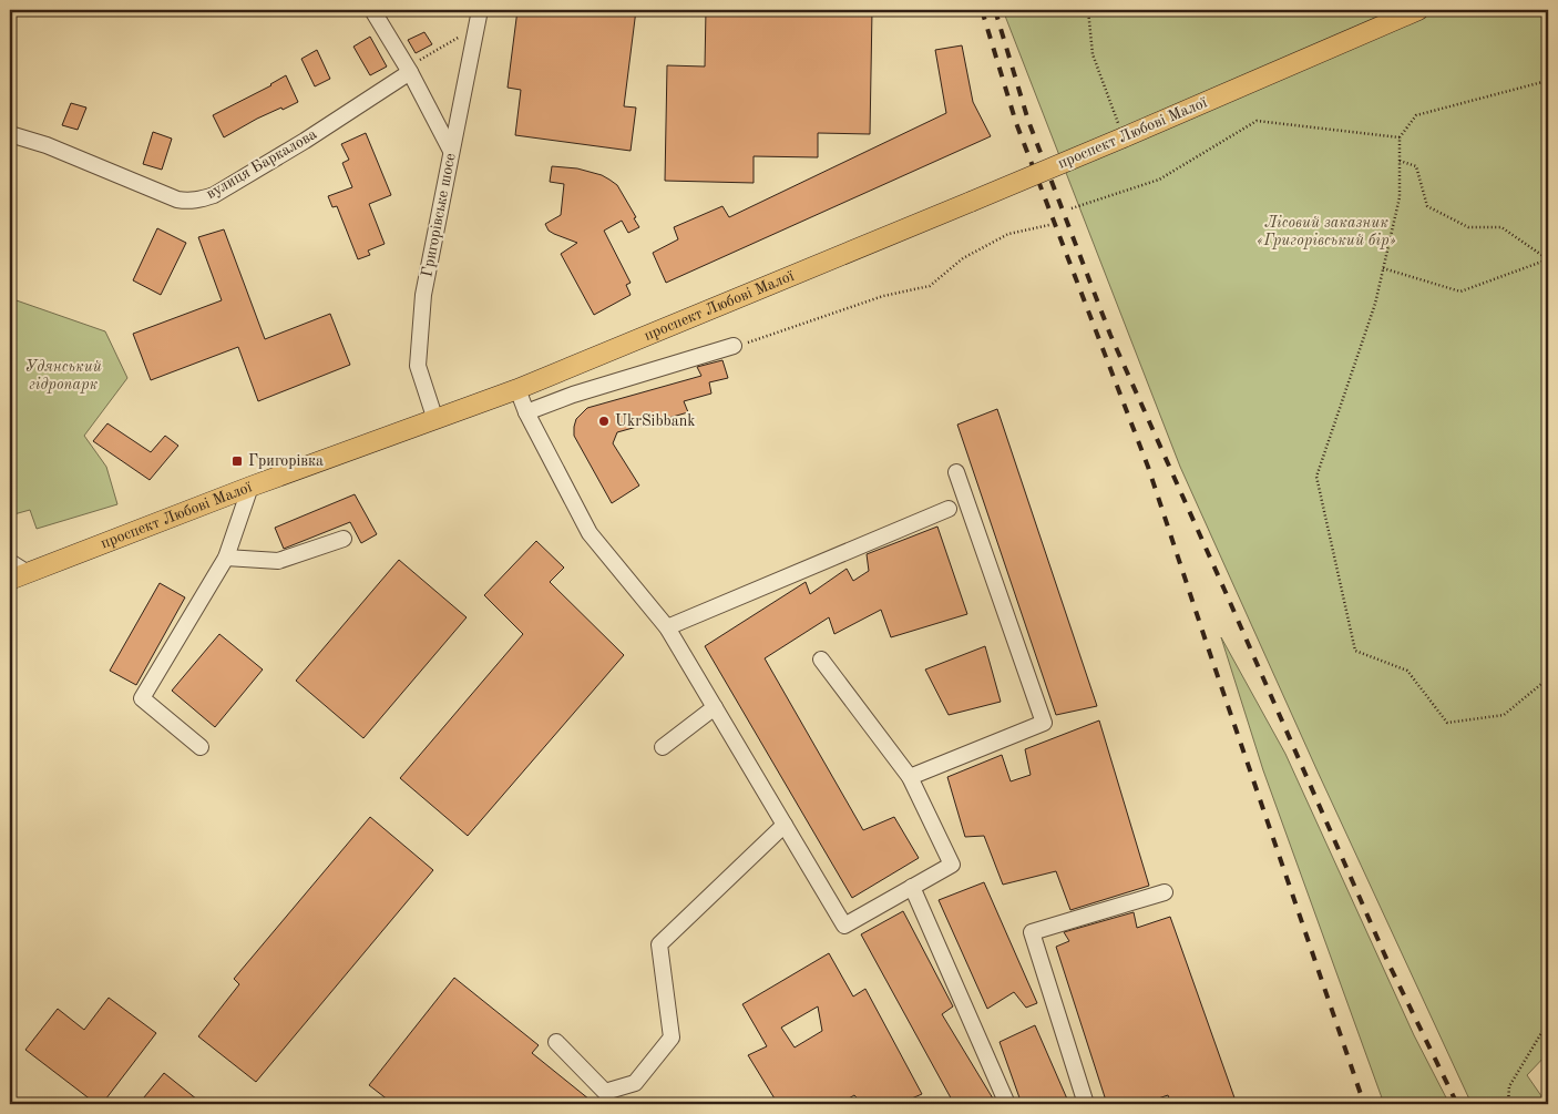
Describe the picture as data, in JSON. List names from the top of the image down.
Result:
{
  "streets": {
    "main road": ["проспект Любові Малої"],
    "street": ["вулиця Баркалова", "Григорівське шосе"]
  },
  "crossings": [
    ["проспект Любові Малої", "Григорівське шосе"]
  ],
  "parks": ["Лісовий заказник «Григорівський бір»", "Удянський гідропарк"],
  "places": {
    "other": ["UkrSibbank"],
    "transit": ["Григорівка"]
  }
}
